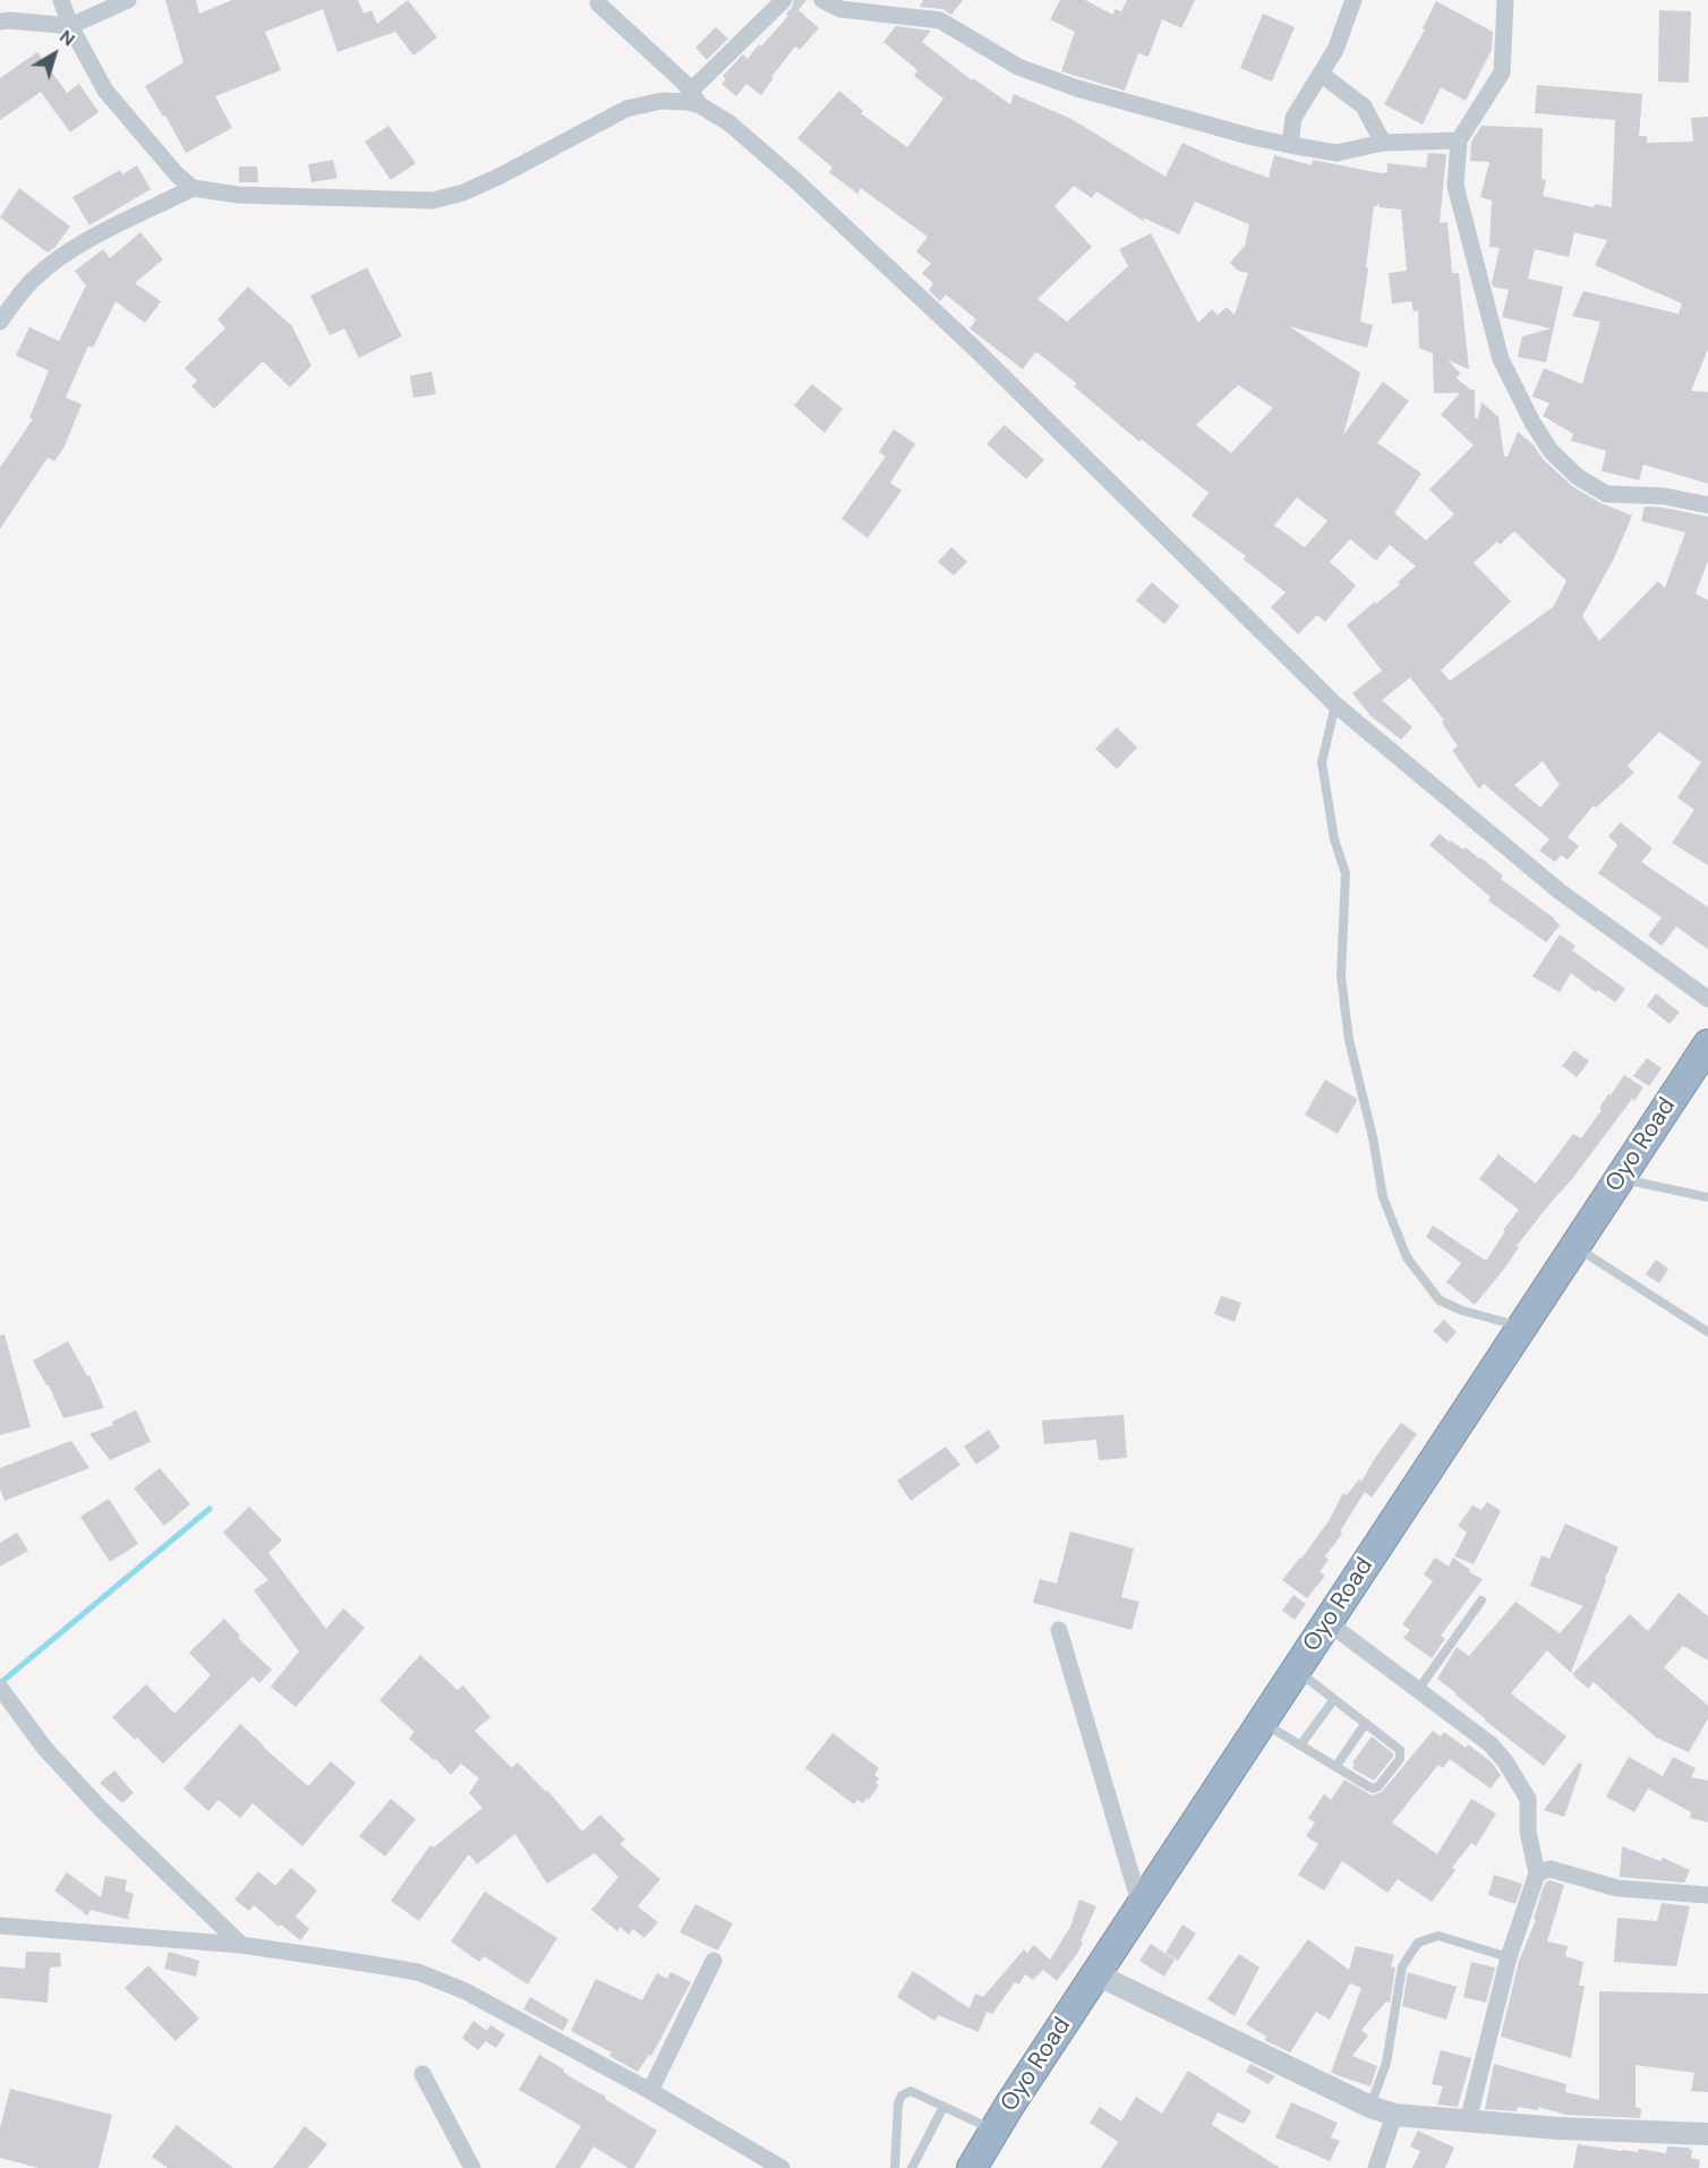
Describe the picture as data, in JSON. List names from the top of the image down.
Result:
{
  "streets": {
    "highway": ["Oyo Road"]
  },
  "north": "top right"
}
